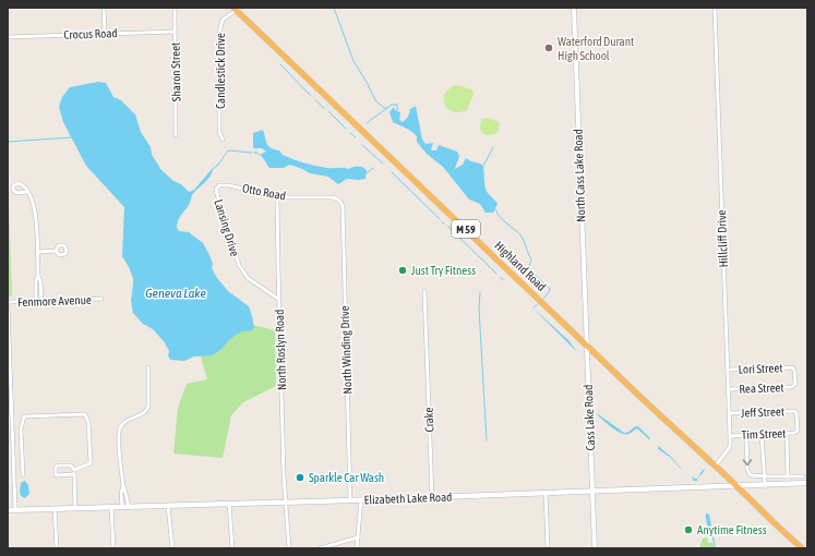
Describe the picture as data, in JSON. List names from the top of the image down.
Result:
{
  "streets": {
    "highway": ["M 59", "Highland Road"],
    "main road": ["Elizabeth Lake Road"],
    "street": [
      "Crocus Road",
      "Candlestick Drive",
      "Sharon Street",
      "North Cass Lake Road",
      "Otto Road",
      "Lansing Drive",
      "Hillcliff Drive",
      "Fenmore Avenue",
      "North Roslyn Road",
      "North Winding Drive",
      "Lori Street",
      "Rea Street",
      "Jeff Street",
      "Cass Lake Road",
      "Crake",
      "Tim Street"
    ]
  },
  "crossings": [
    ["Crocus Road", "Sharon Street"],
    ["Candlestick Drive", "Highland Road"],
    ["North Cass Lake Road", "Highland Road"],
    ["North Cass Lake Road", "Cass Lake Road"],
    ["Otto Road", "Lansing Drive"],
    ["Otto Road", "North Roslyn Road"],
    ["Otto Road", "North Winding Drive"],
    ["Lansing Drive", "North Roslyn Road"],
    ["M 59", "Highland Road"],
    ["M 59", "Elizabeth Lake Road"],
    ["Hillcliff Drive", "Highland Road"],
    ["Hillcliff Drive", "Lori Street"],
    ["Hillcliff Drive", "Rea Street"],
    ["Hillcliff Drive", "Jeff Street"],
    ["Hillcliff Drive", "Tim Street"],
    ["Highland Road", "Cass Lake Road"],
    ["Highland Road", "Elizabeth Lake Road"],
    ["North Roslyn Road", "Elizabeth Lake Road"],
    ["North Winding Drive", "Elizabeth Lake Road"],
    ["Lori Street", "Rea Street"],
    ["Jeff Street", "Tim Street"],
    ["Cass Lake Road", "Elizabeth Lake Road"],
    ["Crake", "Elizabeth Lake Road"]
  ],
  "water": ["Geneva Lake"],
  "places": [
    "Waterford Durant High School",
    "Just Try Fitness",
    "Sparkle Car Wash",
    "Anytime Fitness"
  ]
}
